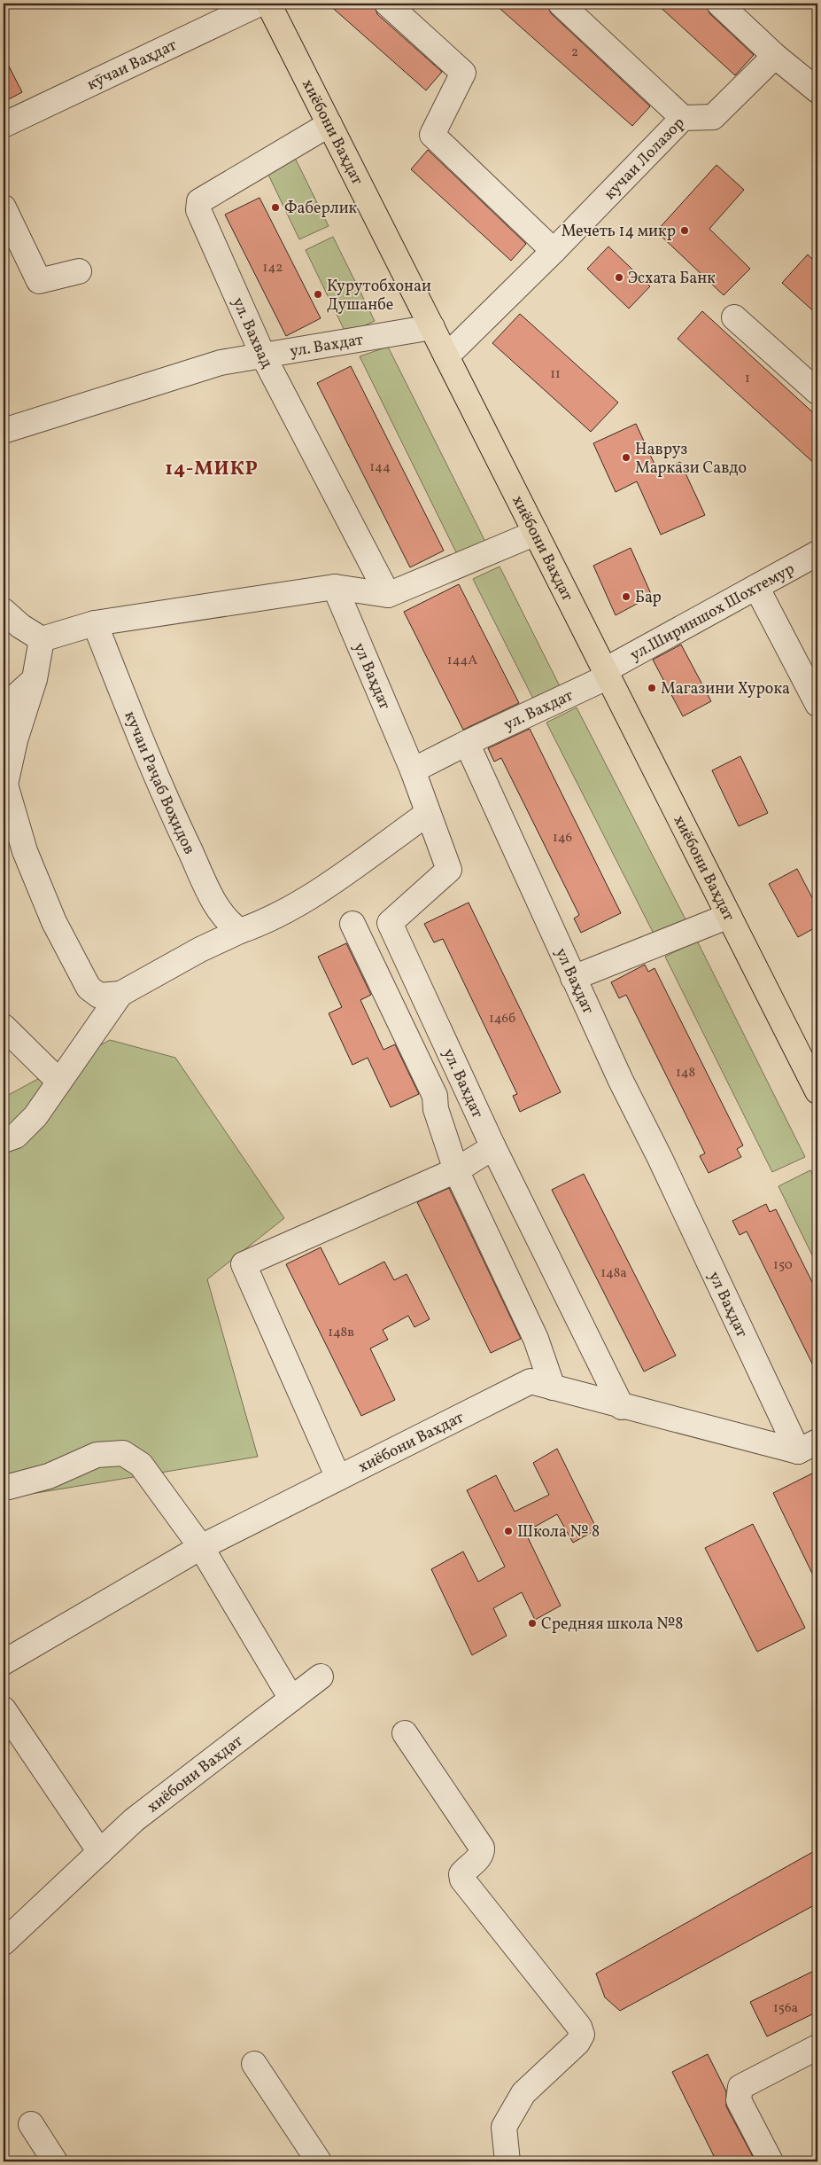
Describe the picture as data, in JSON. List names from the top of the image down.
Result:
{
  "streets": {
    "main road": ["хиёбони Ваҳдат"],
    "street": [
      "кӯчаи Ваҳдат",
      "кучаи Лолазор",
      "ул. Вахвад",
      "ул. Вахдат",
      "ул.Шириншох Шохтемур",
      "ул Ваҳдат",
      "кучаи Раҷаб Воҳидов",
      "хиёбони Вахдат"
    ]
  },
  "crossings": [
    ["хиёбони Ваҳдат", "кучаи Лолазор"],
    ["хиёбони Ваҳдат", "ул. Вахвад"],
    ["хиёбони Ваҳдат", "ул. Вахдат"],
    ["хиёбони Ваҳдат", "ул.Шириншох Шохтемур"],
    ["ул. Вахвад", "ул. Вахдат"],
    ["ул. Вахдат", "ул.Шириншох Шохтемур"],
    ["ул. Вахдат", "ул Ваҳдат"],
    ["ул. Вахдат", "хиёбони Вахдат"],
    ["ул Ваҳдат", "хиёбони Вахдат"]
  ],
  "districts": ["14-МИКР"],
  "places": [
    "Фаберлик",
    "Мечеть 14 микр",
    "Эсхата Банк",
    "Курутобхонаи Душанбе",
    "Навруз Маркази Савдо",
    "Бар",
    "Магазини Хурока",
    "Школа № 8",
    "Средняя школа №8"
  ],
  "house_numbers": [
    "2",
    "142",
    "11",
    "1",
    "144",
    "144А",
    "146",
    "146б",
    "148",
    "150",
    "148а",
    "148в",
    "156а"
  ]
}
